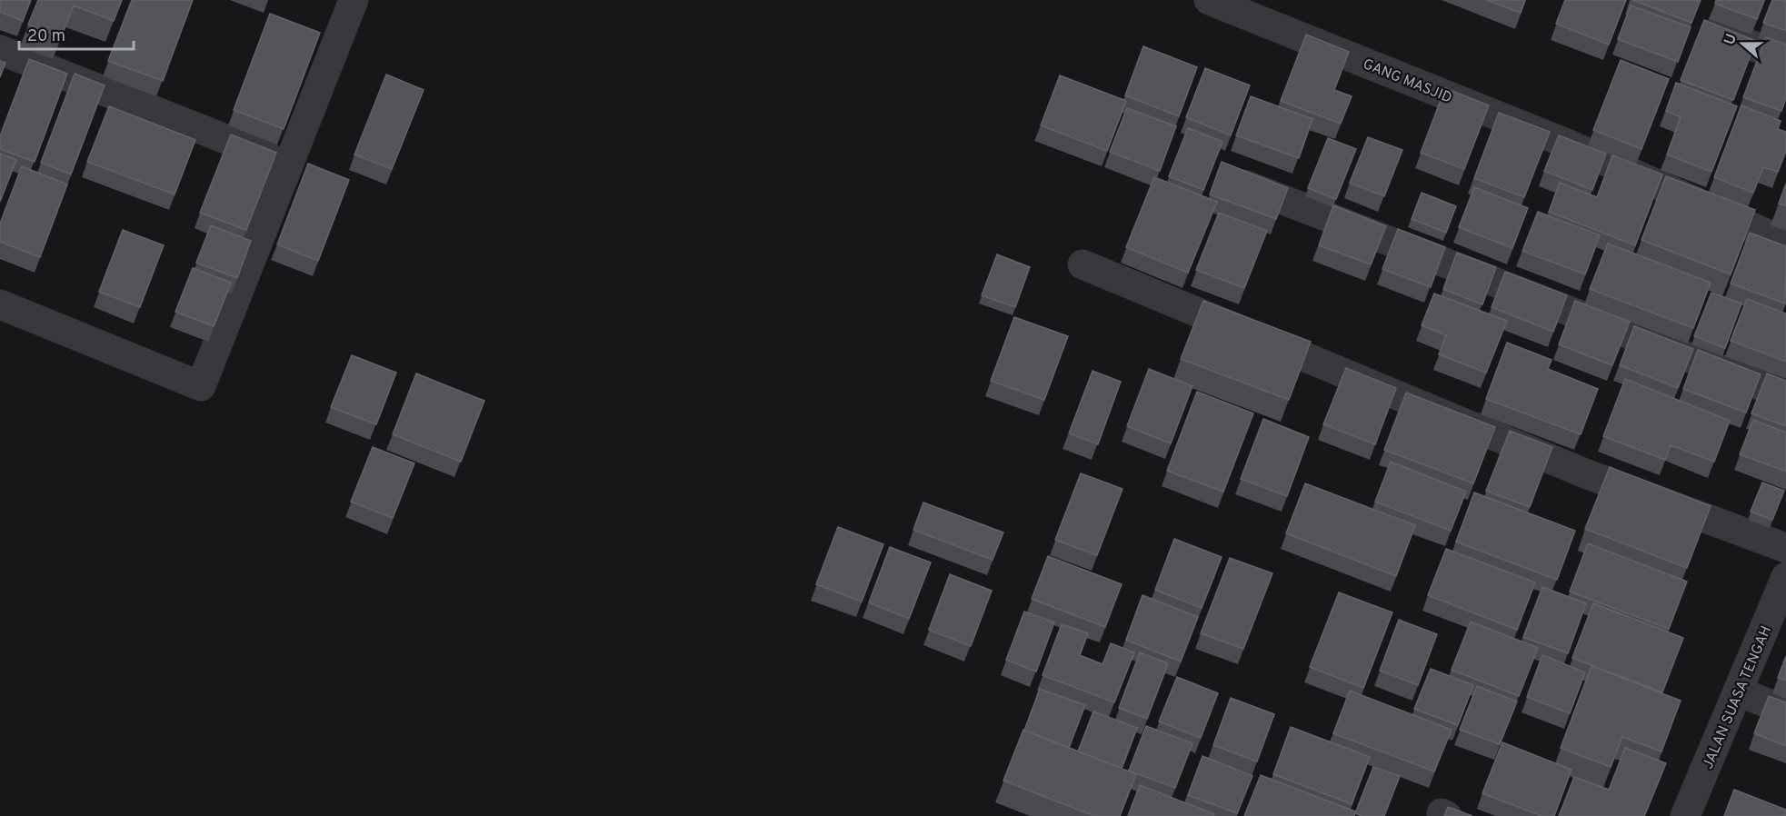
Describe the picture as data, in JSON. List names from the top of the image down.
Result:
{
  "streets": {
    "street": ["GANG MASJID", "JALAN SUASA TENGAH"]
  },
  "scale_bar": "20 m",
  "north": "left"
}
